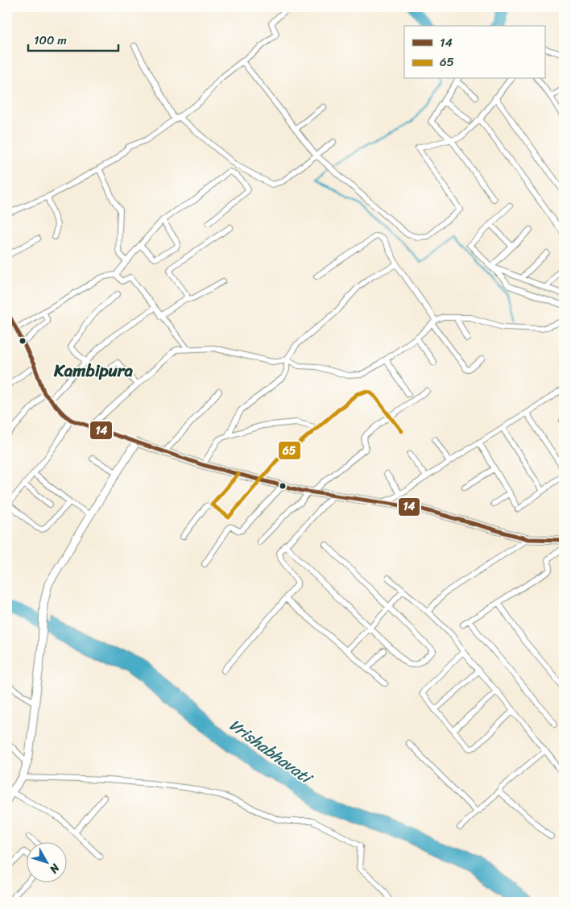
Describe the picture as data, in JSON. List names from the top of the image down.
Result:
{
  "districts": ["Kambipura"],
  "water": ["Vrishabhavati"],
  "lines": ["transit line 14", "transit line 65"],
  "legend": ["14", "65"],
  "scale_bar": "100 m",
  "north": "bottom right"
}
